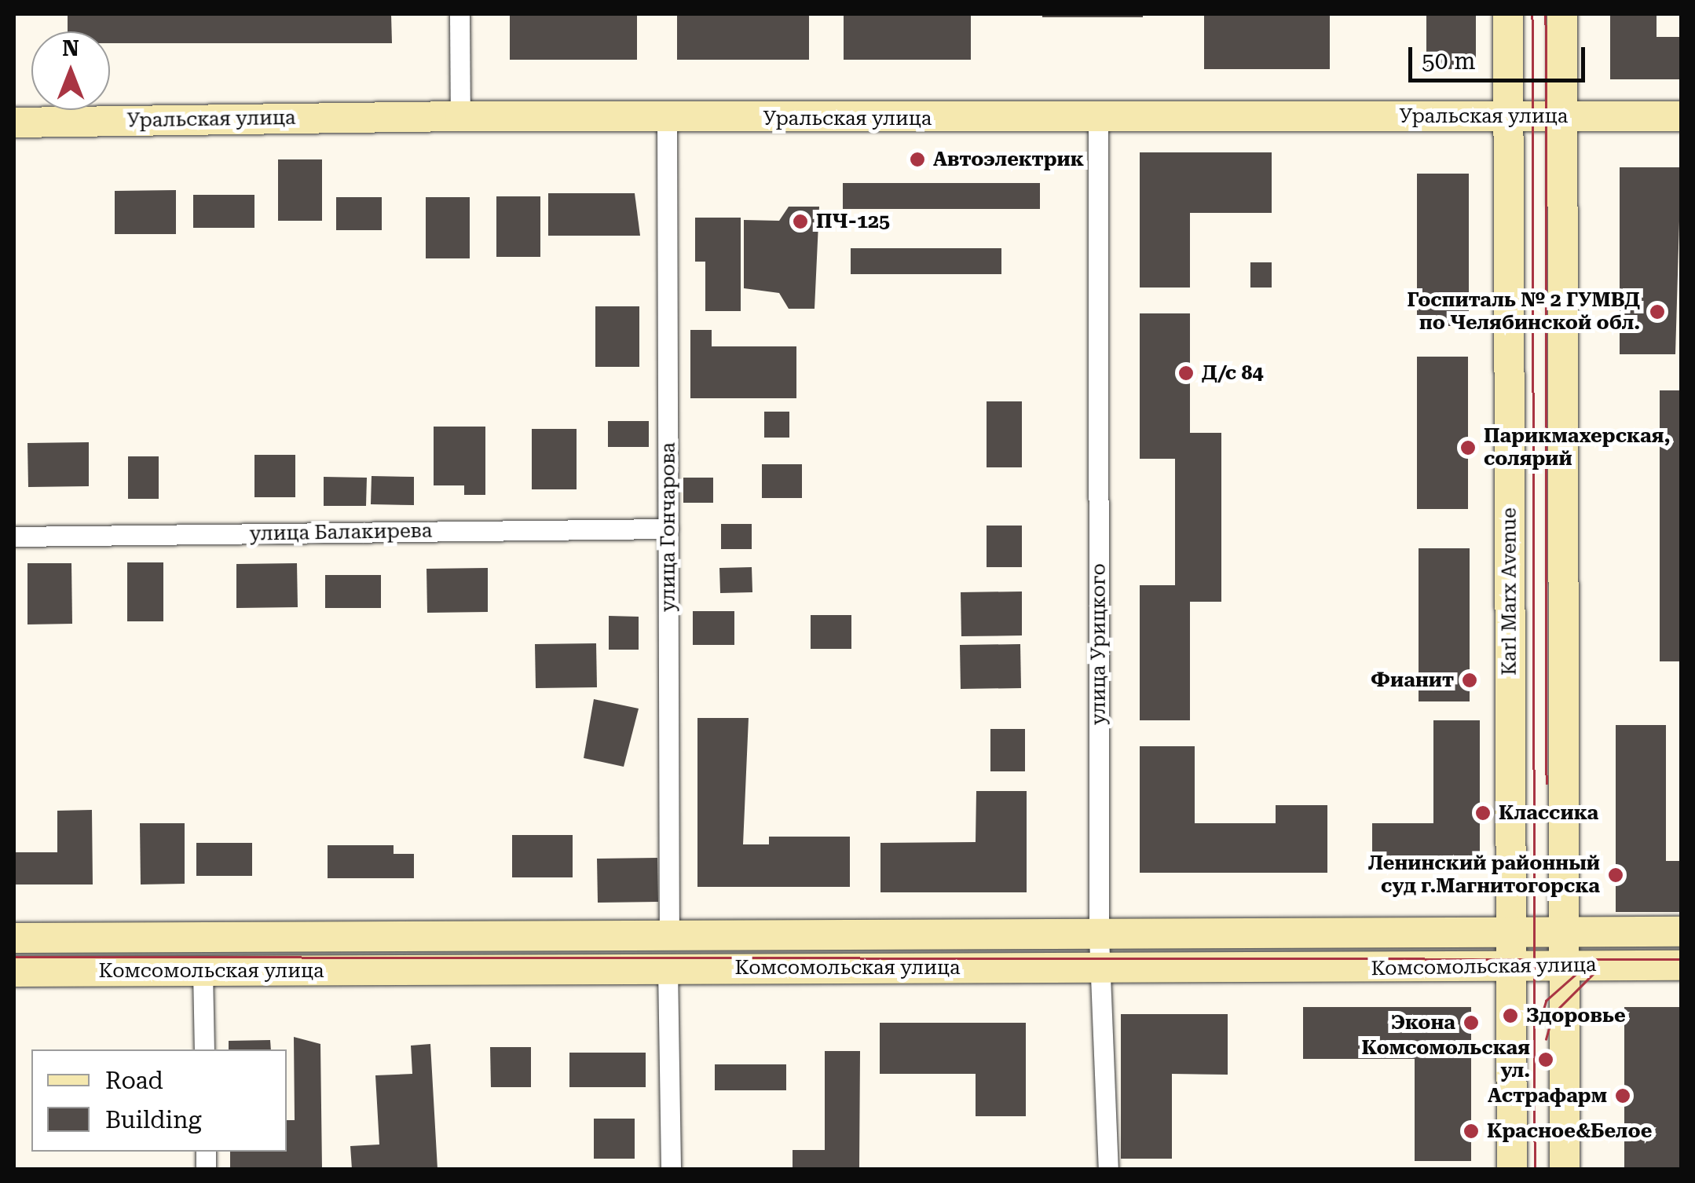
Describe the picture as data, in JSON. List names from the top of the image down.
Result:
{
  "streets": {
    "main road": ["Уральская улица", "Karl Marx Avenue", "Комсомольская улица"],
    "street": ["улица Гончарова", "улица Балакирева", "улица Урицкого"]
  },
  "crossings": [
    ["Уральская улица", "улица Гончарова"],
    ["Уральская улица", "Karl Marx Avenue"],
    ["Уральская улица", "улица Урицкого"],
    ["улица Гончарова", "улица Балакирева"],
    ["улица Гончарова", "Комсомольская улица"],
    ["Karl Marx Avenue", "Комсомольская улица"],
    ["улица Урицкого", "Комсомольская улица"]
  ],
  "places": [
    "Автоэлектрик",
    "ПЧ-125",
    "Госпиталь № 2 ГУМВД по Челябинской обл.",
    "Д/с 84",
    "Парикмахерская, солярий",
    "Фианит",
    "Классика",
    "Ленинский районный суд г.Магнитогорска",
    "Здоровье",
    "Экона",
    "Комсомольская ул.",
    "Астрафарм",
    "Красное&Белое"
  ],
  "legend": ["Road", "Building"],
  "scale_bar": "50 m",
  "north": "top"
}
